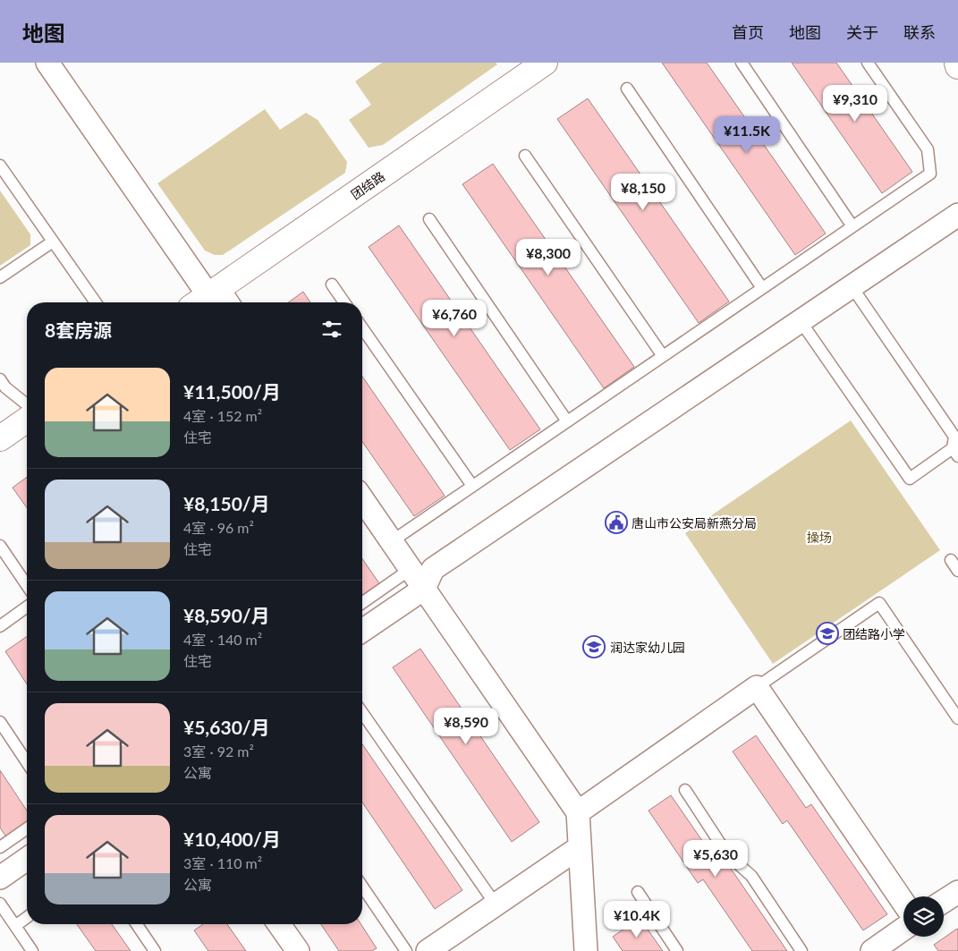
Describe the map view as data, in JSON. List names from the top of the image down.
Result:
{
  "streets": {
    "street": ["团结路"]
  },
  "parks": ["操场"],
  "places": {
    "public building": ["唐山市公安局新燕分局"],
    "school or university": ["团结路小学", "润达家幼儿园"]
  },
  "page": {
    "header": "地图",
    "nav": [
      "首页",
      "地图",
      "关于",
      "联系"
    ],
    "price": [
      "¥9,310",
      "¥11.5K",
      "¥8,150",
      "¥8,300",
      "¥6,760",
      "¥8,590",
      "¥5,630",
      "¥10.4K"
    ],
    "heading": "8套房源",
    "list": [
      {
        "name": "¥11,500/月",
        "note": "4室 · 152 m² · 住宅"
      },
      {
        "name": "¥8,150/月",
        "note": "4室 · 96 m² · 住宅"
      },
      {
        "name": "¥8,590/月",
        "note": "4室 · 140 m² · 住宅"
      },
      {
        "name": "¥5,630/月",
        "note": "3室 · 92 m² · 公寓"
      },
      {
        "name": "¥10,400/月",
        "note": "3室 · 110 m² · 公寓"
      }
    ]
  }
}
